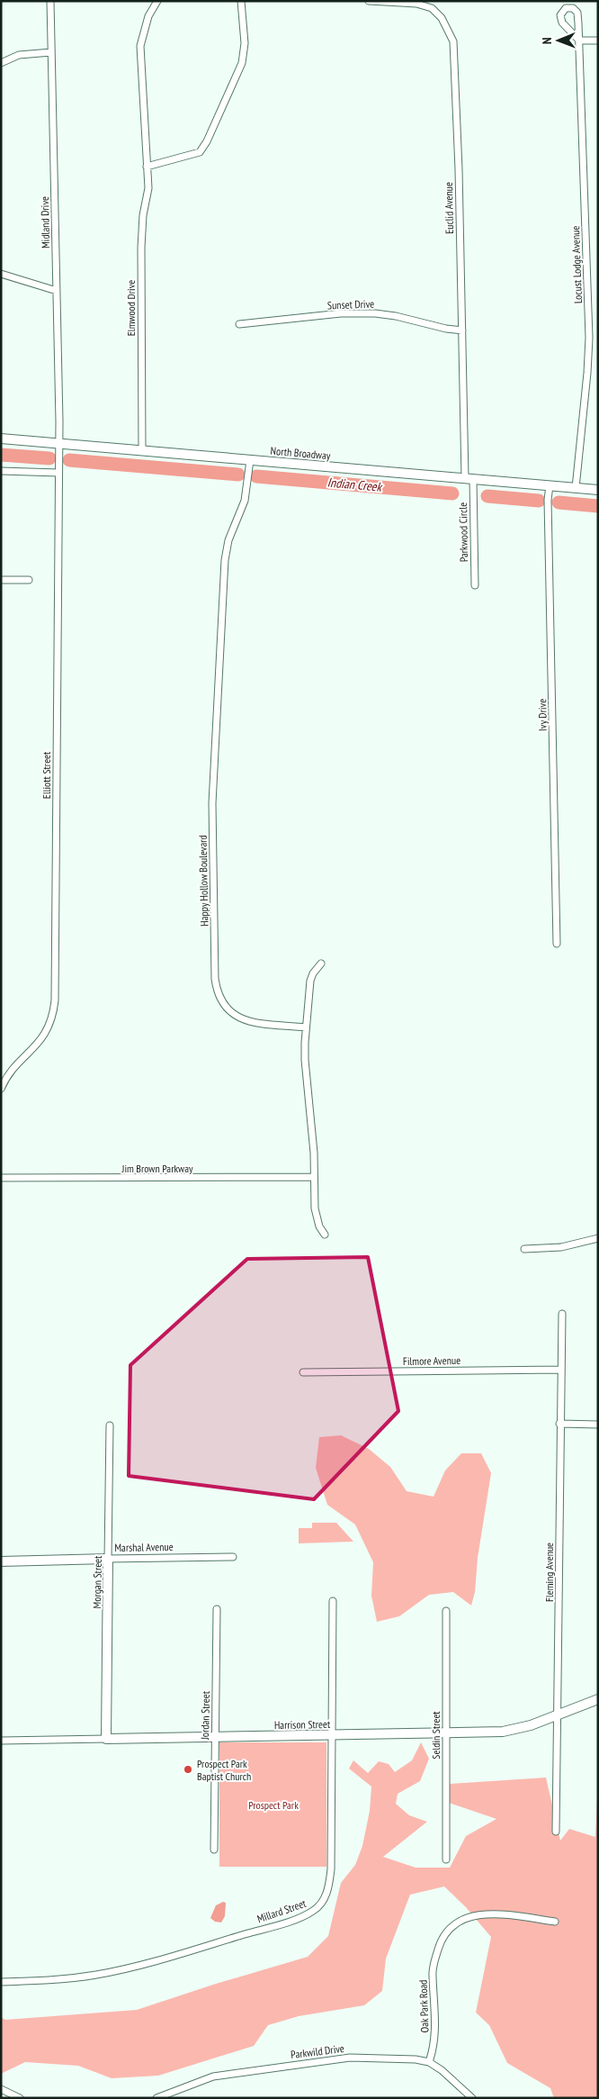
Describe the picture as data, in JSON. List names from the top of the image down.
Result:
{
  "streets": {
    "street": [
      "Euclid Avenue",
      "Midland Drive",
      "Locust Lodge Avenue",
      "Sunset Drive",
      "Elmwood Drive",
      "North Broadway",
      "Parkwood Circle",
      "Ivy Drive",
      "Elliott Street",
      "Happy Hollow Boulevard",
      "Jim Brown Parkway",
      "Filmore Avenue",
      "Marshal Avenue",
      "Fleming Avenue",
      "Morgan Street",
      "Jordan Street",
      "Harrison Street",
      "Seldin Street",
      "Millard Street",
      "Oak Park Road",
      "Parkwild Drive"
    ]
  },
  "crossings": [
    ["Euclid Avenue", "Sunset Drive"],
    ["Euclid Avenue", "North Broadway"],
    ["Euclid Avenue", "Parkwood Circle"],
    ["Midland Drive", "North Broadway"],
    ["Midland Drive", "Elliott Street"],
    ["Locust Lodge Avenue", "North Broadway"],
    ["Elmwood Drive", "North Broadway"],
    ["North Broadway", "Parkwood Circle"],
    ["North Broadway", "Ivy Drive"],
    ["North Broadway", "Elliott Street"],
    ["North Broadway", "Happy Hollow Boulevard"],
    ["Filmore Avenue", "Fleming Avenue"],
    ["Marshal Avenue", "Morgan Street"],
    ["Fleming Avenue", "Harrison Street"],
    ["Morgan Street", "Harrison Street"],
    ["Jordan Street", "Harrison Street"],
    ["Harrison Street", "Seldin Street"],
    ["Harrison Street", "Millard Street"],
    ["Oak Park Road", "Parkwild Drive"]
  ],
  "water": ["Indian Creek"],
  "parks": ["Prospect Park"],
  "places": ["Prospect Park Baptist Church"],
  "north": "left"
}
